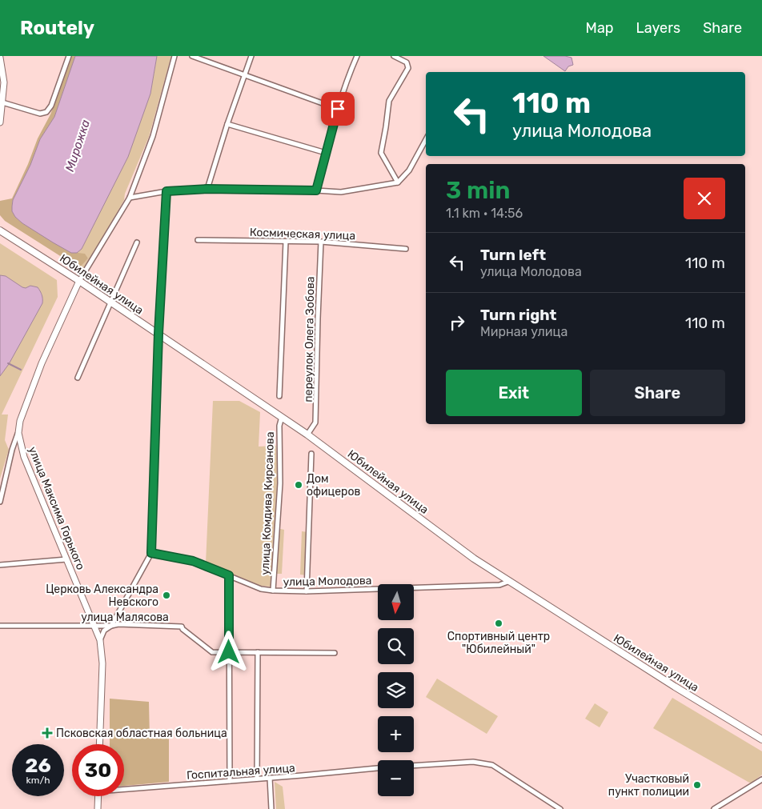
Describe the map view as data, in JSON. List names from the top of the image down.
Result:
{
  "streets": {
    "main road": ["Юбилейная улица", "улица Максима Горького"],
    "street": [
      "Космическая улица",
      "переулок Олега Зобова",
      "улица Комдива Кирсанова",
      "улица Молодова",
      "улица Малясова",
      "Госпитальная улица"
    ]
  },
  "crossings": [
    ["Космическая улица", "переулок Олега Зобова"],
    ["Юбилейная улица", "переулок Олега Зобова"],
    ["Юбилейная улица", "улица Комдива Кирсанова"],
    ["Юбилейная улица", "улица Молодова"],
    ["улица Комдива Кирсанова", "улица Молодова"],
    ["улица Максима Горького", "улица Малясова"]
  ],
  "water": ["Мирожка"],
  "places": {
    "other": [
      "Дом офицеров",
      "Церковь Александра Невского",
      "Спортивный центр \"Юбилейный\"",
      "Участковый пункт полиции"
    ],
    "health": ["Псковская областная больница"]
  },
  "north": "bottom",
  "page": {
    "header": "Routely",
    "nav": ["Map", "Layers", "Share"],
    "turn": ["110 m", "улица Молодова"],
    "heading": ["3 min", "1.1 km · 14:56"],
    "list": [
      {
        "name": "Turn left",
        "note": "улица Молодова",
        "value": "110 m"
      },
      {
        "name": "Turn right",
        "note": "Мирная улица",
        "value": "110 m"
      }
    ],
    "buttons": ["Exit", "Share"],
    "map_buttons": ["+", "−"],
    "speed": "26 km/h",
    "limit": "30"
  }
}
